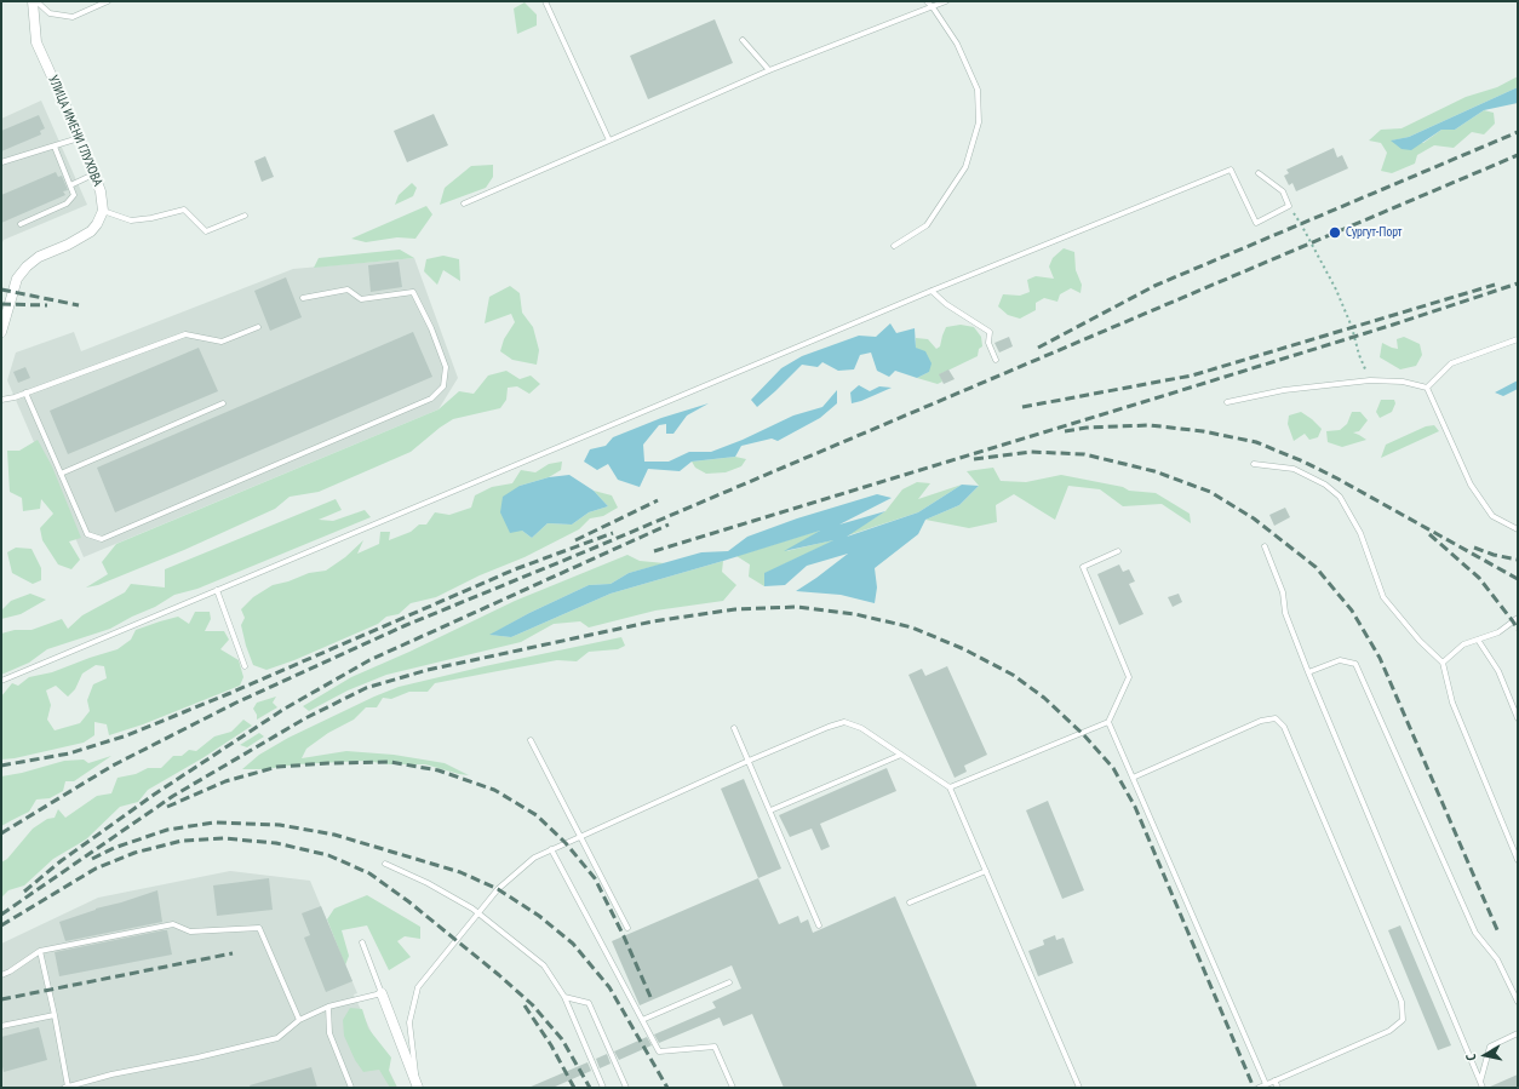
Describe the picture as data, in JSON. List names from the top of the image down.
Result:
{
  "streets": {
    "street": ["УЛИЦА ИМЕНИ ГЛУХОВА"]
  },
  "places": ["Сургут-Порт"],
  "north": "left"
}
